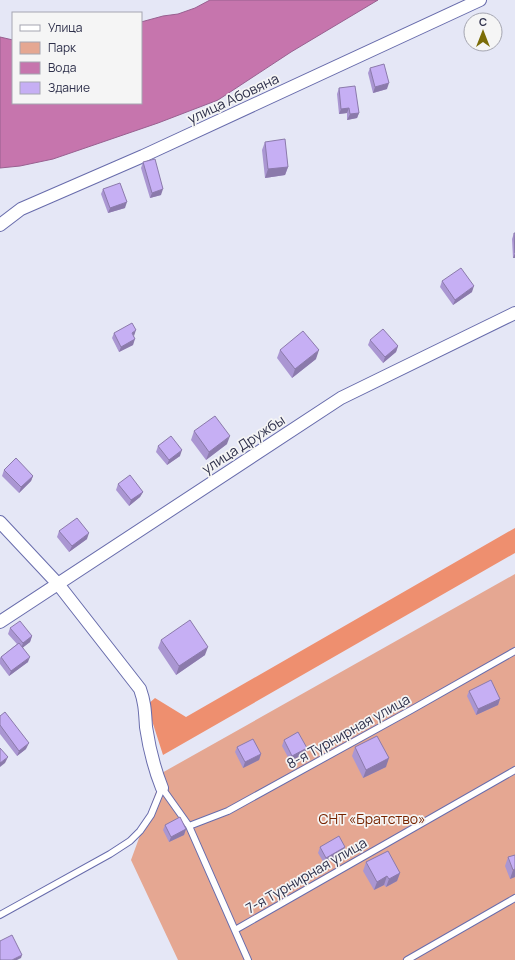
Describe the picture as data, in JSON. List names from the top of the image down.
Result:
{
  "streets": {
    "street": ["улица Абовяна", "улица Дружбы"],
    "lane": ["8-я Турнирная улица", "7-я Турнирная улица"]
  },
  "parks": ["СНТ «Братство»"],
  "legend": [
    "Улица",
    "Парк",
    "Вода",
    "Здание"
  ],
  "north": "top"
}
